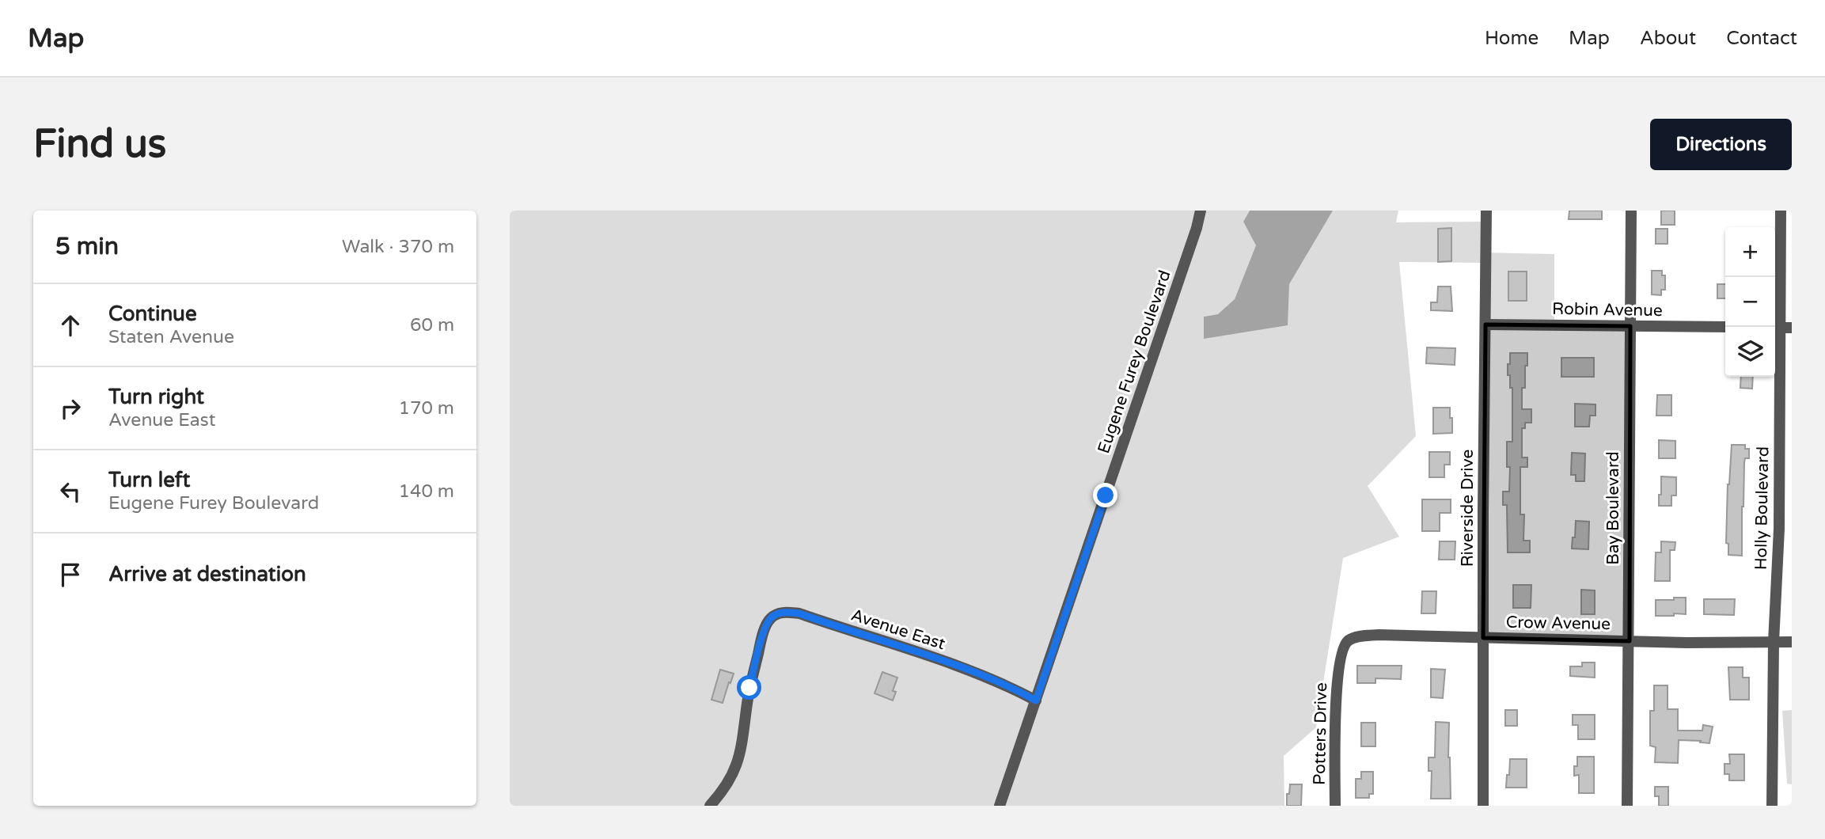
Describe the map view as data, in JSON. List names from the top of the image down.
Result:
{
  "streets": {
    "street": [
      "Robin Avenue",
      "Eugene Furey Boulevard",
      "Riverside Drive",
      "Bay Boulevard",
      "Holly Boulevard",
      "Crow Avenue",
      "Avenue East",
      "Potters Drive"
    ]
  },
  "crossings": [
    ["Robin Avenue", "Riverside Drive"],
    ["Robin Avenue", "Bay Boulevard"],
    ["Eugene Furey Boulevard", "Avenue East"],
    ["Riverside Drive", "Crow Avenue"],
    ["Bay Boulevard", "Crow Avenue"],
    ["Holly Boulevard", "Crow Avenue"],
    ["Crow Avenue", "Potters Drive"]
  ],
  "page": {
    "header": "Map",
    "nav": [
      "Home",
      "Map",
      "About",
      "Contact"
    ],
    "buttons": "Directions",
    "title": "Find us",
    "heading": ["5 min", "Walk · 370 m"],
    "map_buttons": ["+", "−"],
    "list": [
      ["Continue", "Staten Avenue", "60 m"],
      ["Turn right", "Avenue East", "170 m"],
      ["Turn left", "Eugene Furey Boulevard", "140 m"],
      "Arrive at destination"
    ]
  }
}
